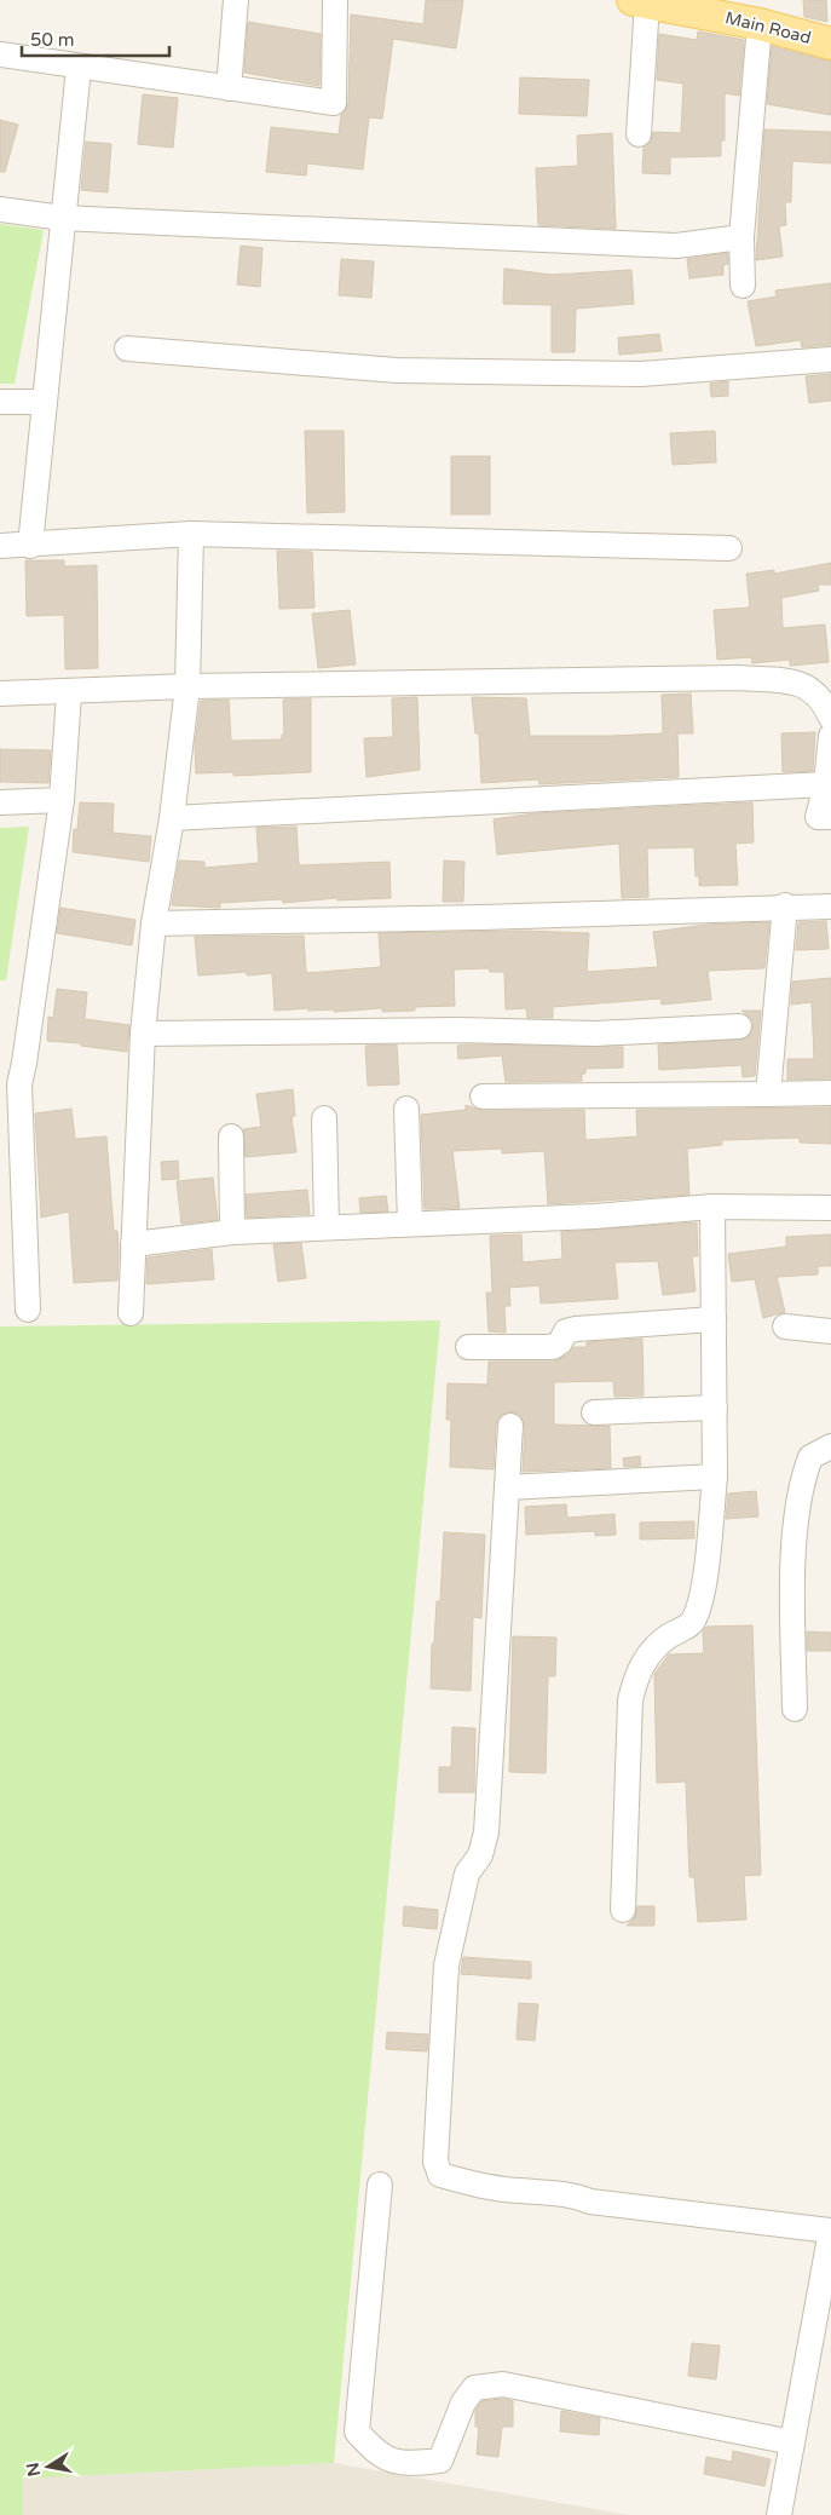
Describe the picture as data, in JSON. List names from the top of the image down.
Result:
{
  "streets": {
    "main road": ["Main Road"]
  },
  "scale_bar": "50 m",
  "north": "left"
}
